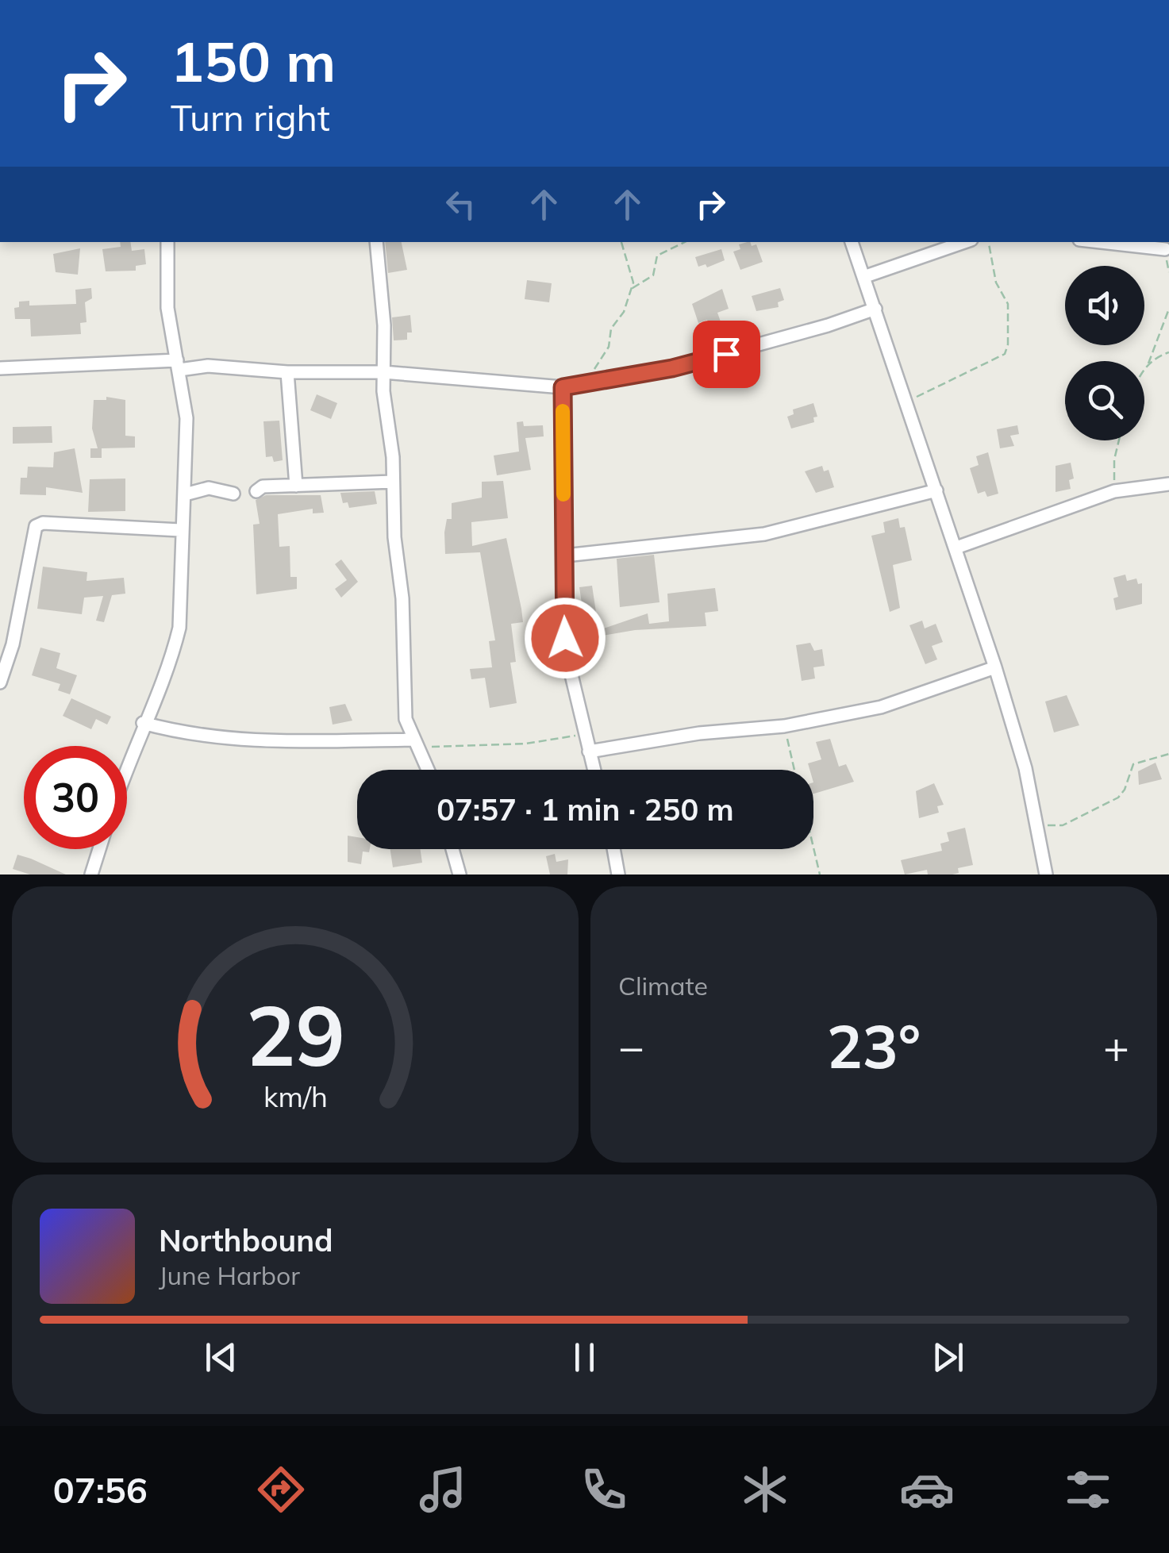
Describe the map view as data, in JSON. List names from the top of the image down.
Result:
{
  "page": {
    "turn": ["150 m", "Turn right"],
    "limit": "30",
    "trip": "07:57 · 1 min · 250 m",
    "tile": "Climate",
    "heat": ["−", "23°", "+"],
    "song": ["Northbound", "June Harbor"],
    "tabs": "07:56",
    "gauge": ["29", "km/h"]
  }
}
